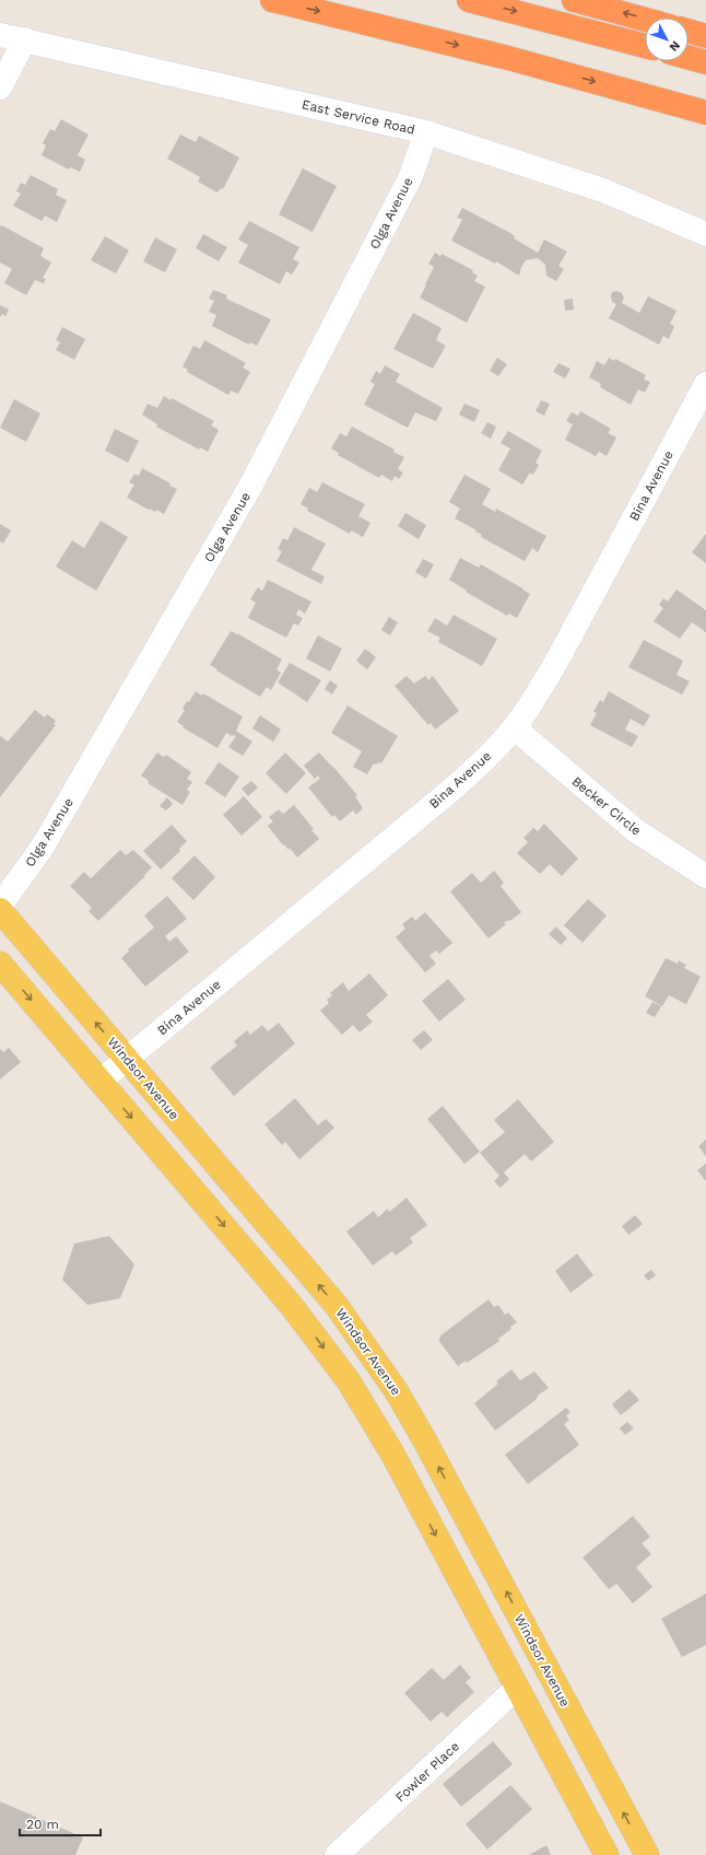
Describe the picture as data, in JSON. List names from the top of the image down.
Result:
{
  "streets": {
    "main road": ["Windsor Avenue"],
    "street": [
      "East Service Road",
      "Olga Avenue",
      "Bina Avenue",
      "Becker Circle",
      "Fowler Place"
    ]
  },
  "crossings": [
    ["East Service Road", "Olga Avenue"],
    ["Bina Avenue", "Becker Circle"],
    ["Bina Avenue", "Windsor Avenue"]
  ],
  "scale_bar": "20 m",
  "north": "bottom right"
}
